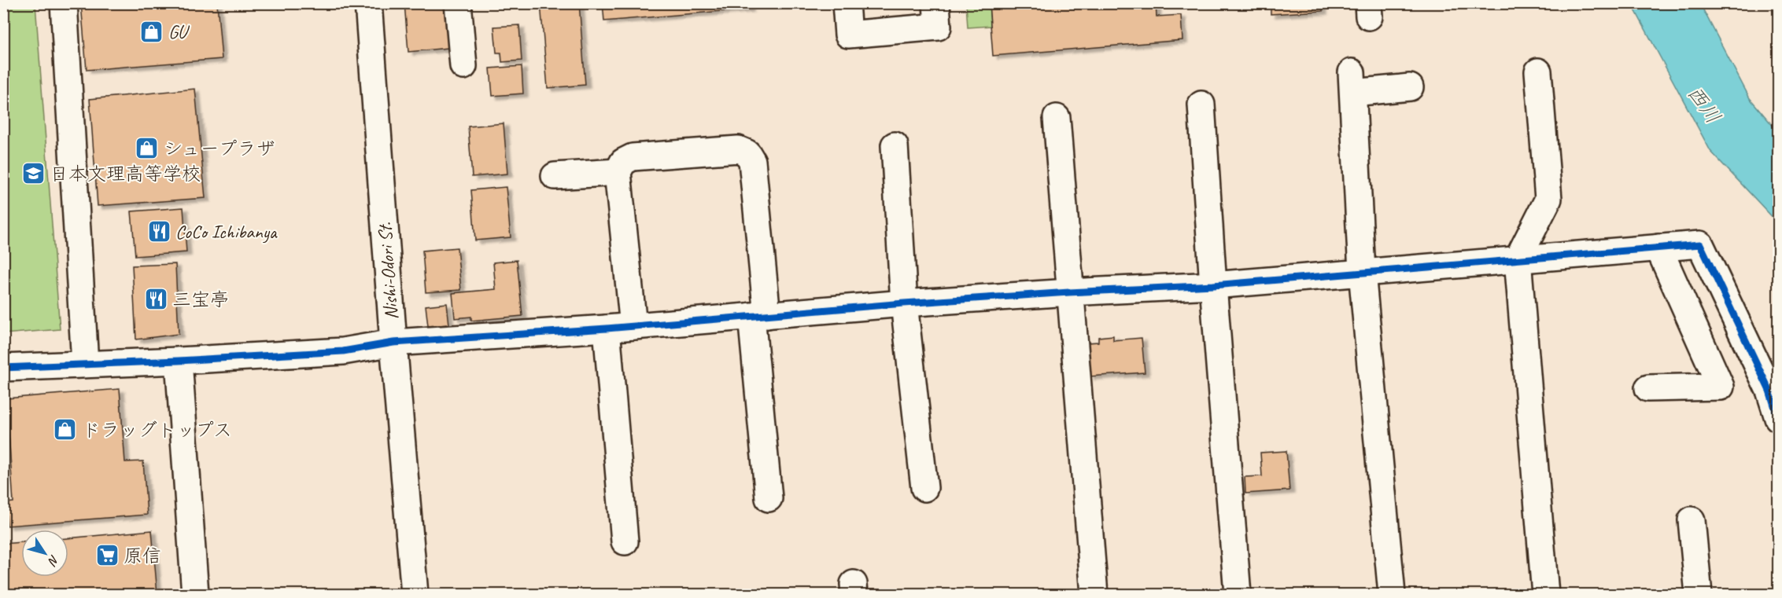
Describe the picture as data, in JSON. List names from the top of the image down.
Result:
{
  "streets": {
    "street": ["Nishi-Odori St."]
  },
  "water": ["西川"],
  "places": {
    "shop": ["GU", "シュープラザ", "ドラッグトップス"],
    "school or university": ["日本文理高等学校"],
    "restaurant": ["CoCo Ichibanya", "三宝亭"],
    "supermarket": ["原信"]
  },
  "north": "bottom right"
}
